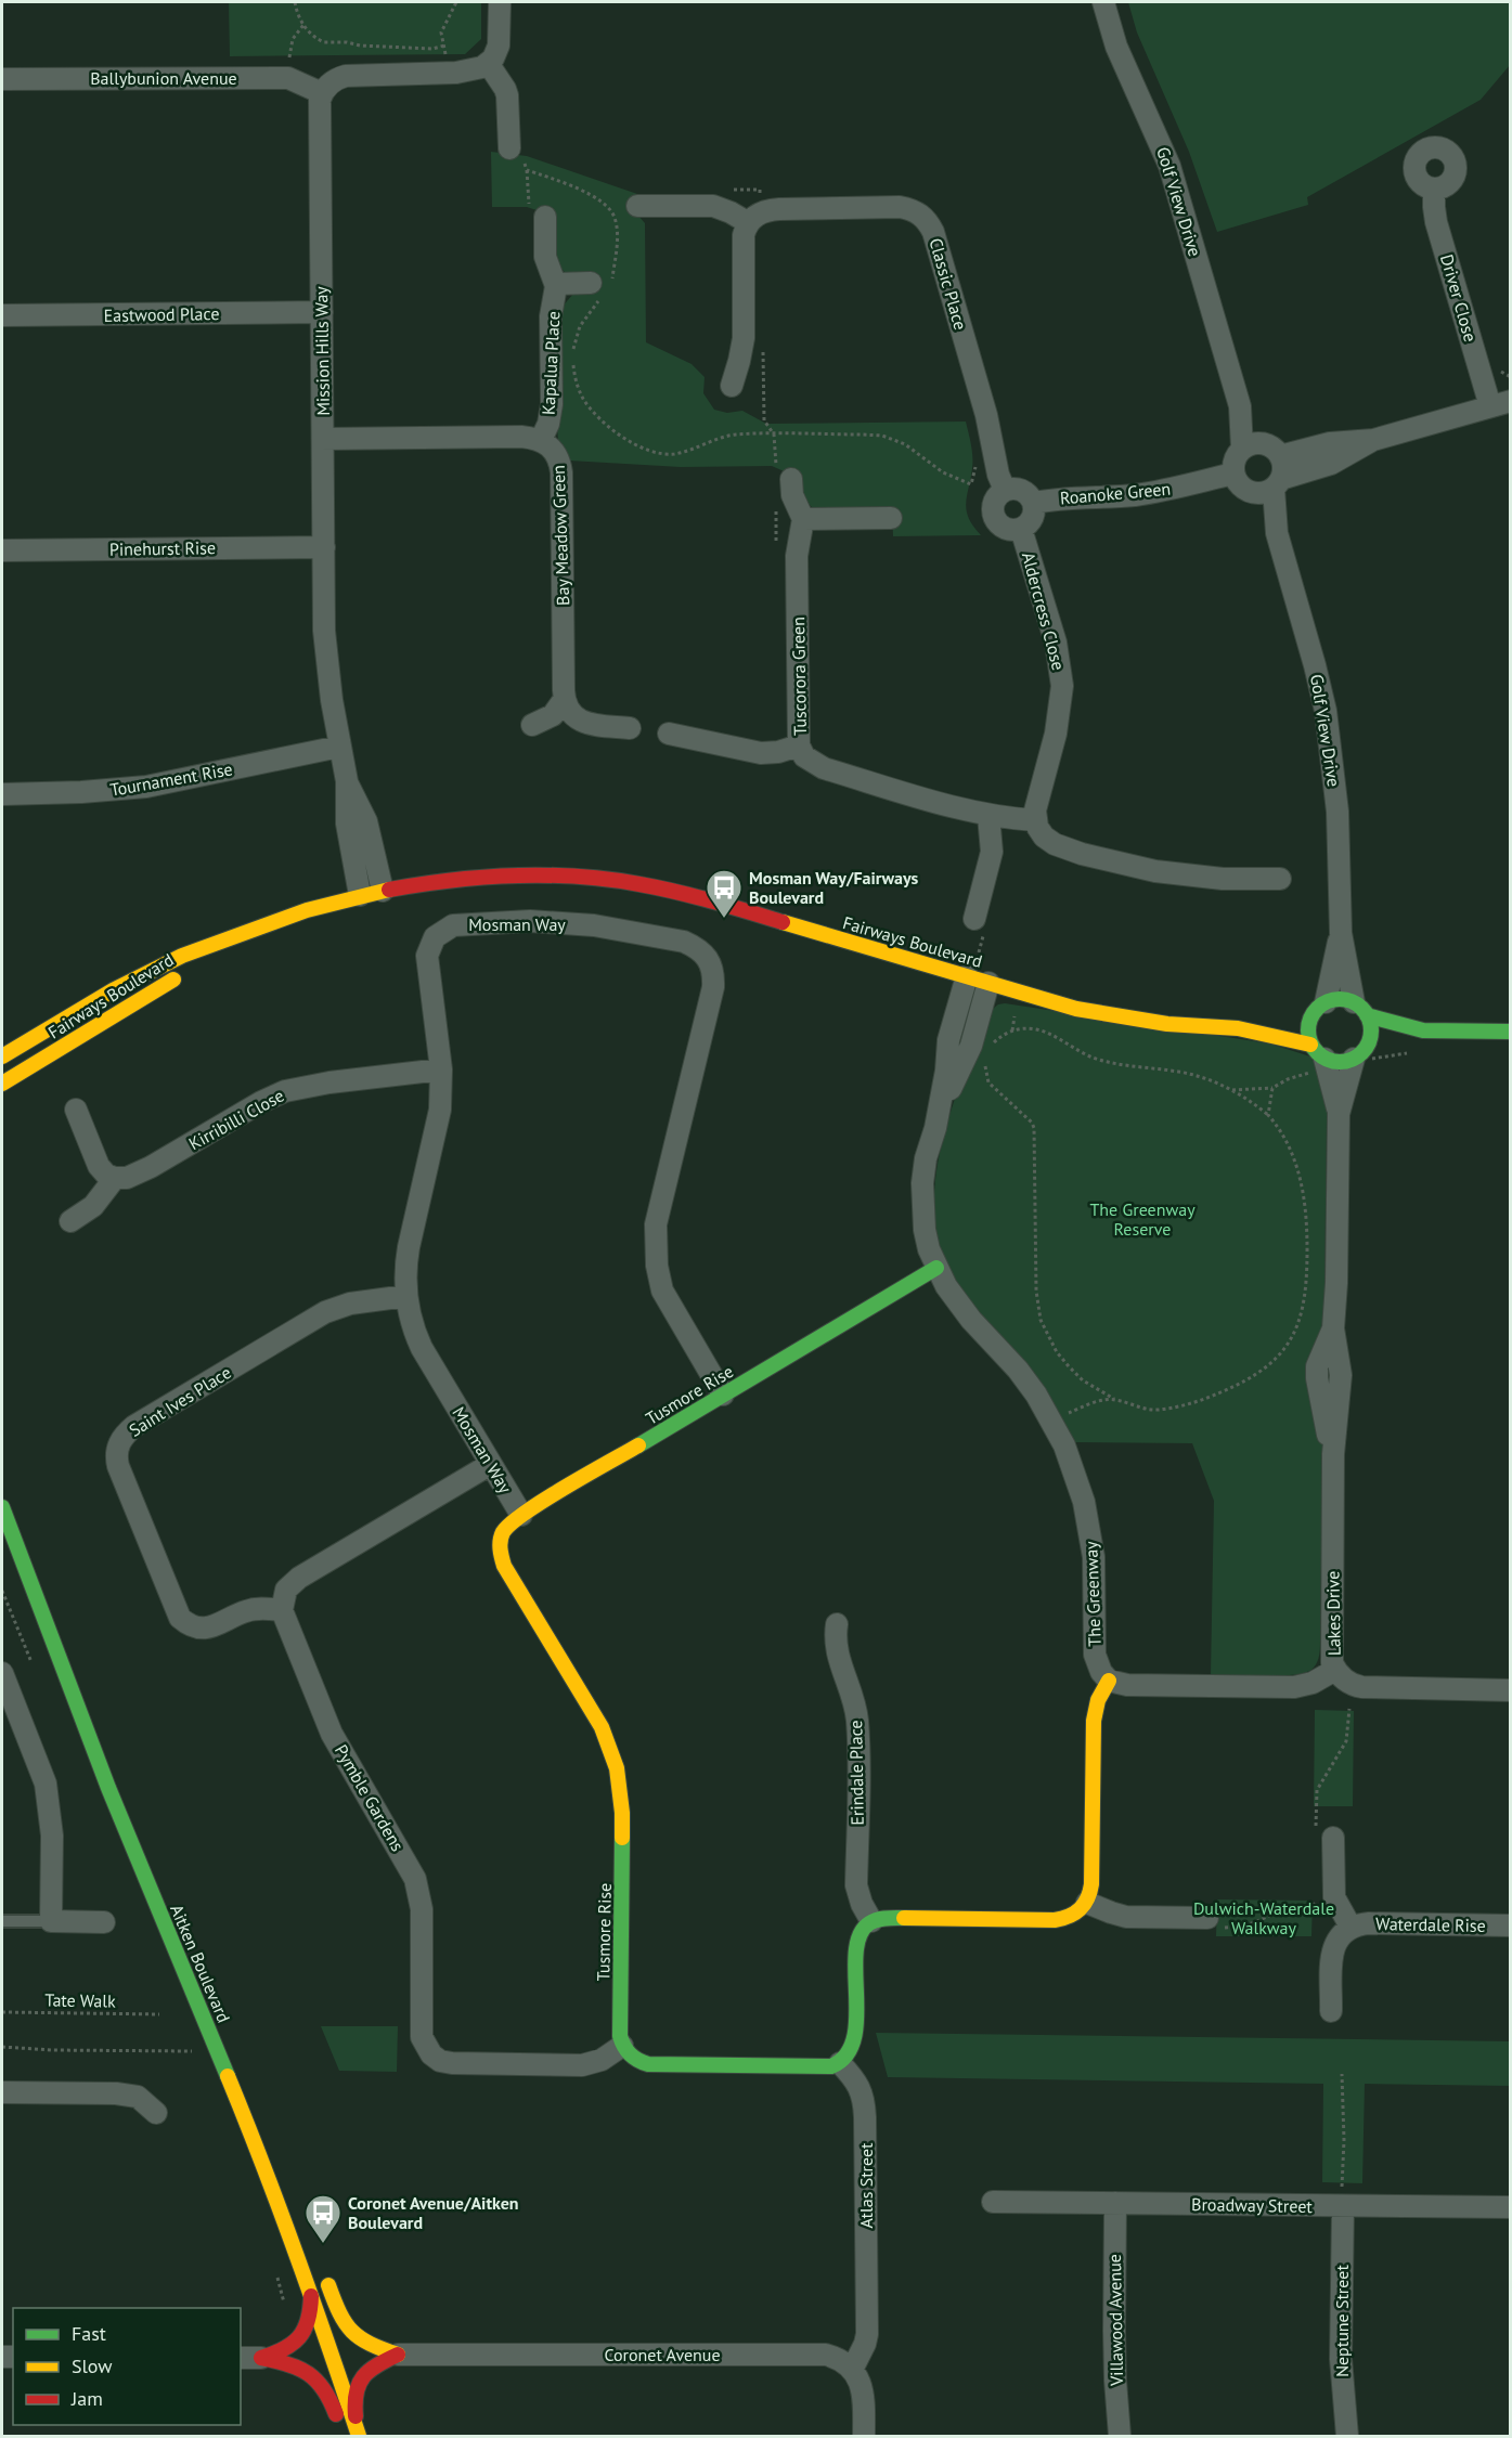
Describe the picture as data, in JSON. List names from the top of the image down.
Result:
{
  "streets": {
    "street": [
      "Ballybunion Avenue",
      "Golf View Drive",
      "Classic Place",
      "Driver Close",
      "Eastwood Place",
      "Mission Hills Way",
      "Kapalua Place",
      "Roanoke Green",
      "Bay Meadow Green",
      "Pinehurst Rise",
      "Aldercress Close",
      "Tuscorora Green",
      "Tournament Rise",
      "Mosman Way",
      "Fairways Boulevard",
      "Kirribilli Close",
      "Tusmore Rise",
      "Saint Ives Place",
      "The Greenway",
      "Lakes Drive",
      "Erindale Place",
      "Pymble Gardens",
      "Waterdale Rise",
      "Aitken Boulevard",
      "Atlas Street",
      "Broadway Street",
      "Villawood Avenue",
      "Neptune Street",
      "Coronet Avenue"
    ],
    "path": ["Tate Walk"]
  },
  "crossings": [
    ["Ballybunion Avenue", "Mission Hills Way"],
    ["Golf View Drive", "Roanoke Green"],
    ["Golf View Drive", "Fairways Boulevard"],
    ["Golf View Drive", "Lakes Drive"],
    ["Classic Place", "Roanoke Green"],
    ["Classic Place", "Aldercress Close"],
    ["Eastwood Place", "Mission Hills Way"],
    ["Mission Hills Way", "Bay Meadow Green"],
    ["Mission Hills Way", "Pinehurst Rise"],
    ["Mission Hills Way", "Tournament Rise"],
    ["Mission Hills Way", "Fairways Boulevard"],
    ["Kapalua Place", "Bay Meadow Green"],
    ["Roanoke Green", "Aldercress Close"],
    ["Aldercress Close", "Tuscorora Green"],
    ["Mosman Way", "Kirribilli Close"],
    ["Mosman Way", "Tusmore Rise"],
    ["Mosman Way", "Saint Ives Place"],
    ["Fairways Boulevard", "The Greenway"],
    ["Fairways Boulevard", "Lakes Drive"],
    ["Tusmore Rise", "The Greenway"],
    ["Tusmore Rise", "Pymble Gardens"],
    ["Saint Ives Place", "Pymble Gardens"],
    ["Atlas Street", "Coronet Avenue"],
    ["Broadway Street", "Villawood Avenue"],
    ["Broadway Street", "Neptune Street"]
  ],
  "parks": ["The Greenway Reserve", "Dulwich-Waterdale Walkway"],
  "places": {
    "bus stop": ["Mosman Way/Fairways Boulevard", "Coronet Avenue/Aitken Boulevard"]
  },
  "legend": ["Fast", "Slow", "Jam"]
}
